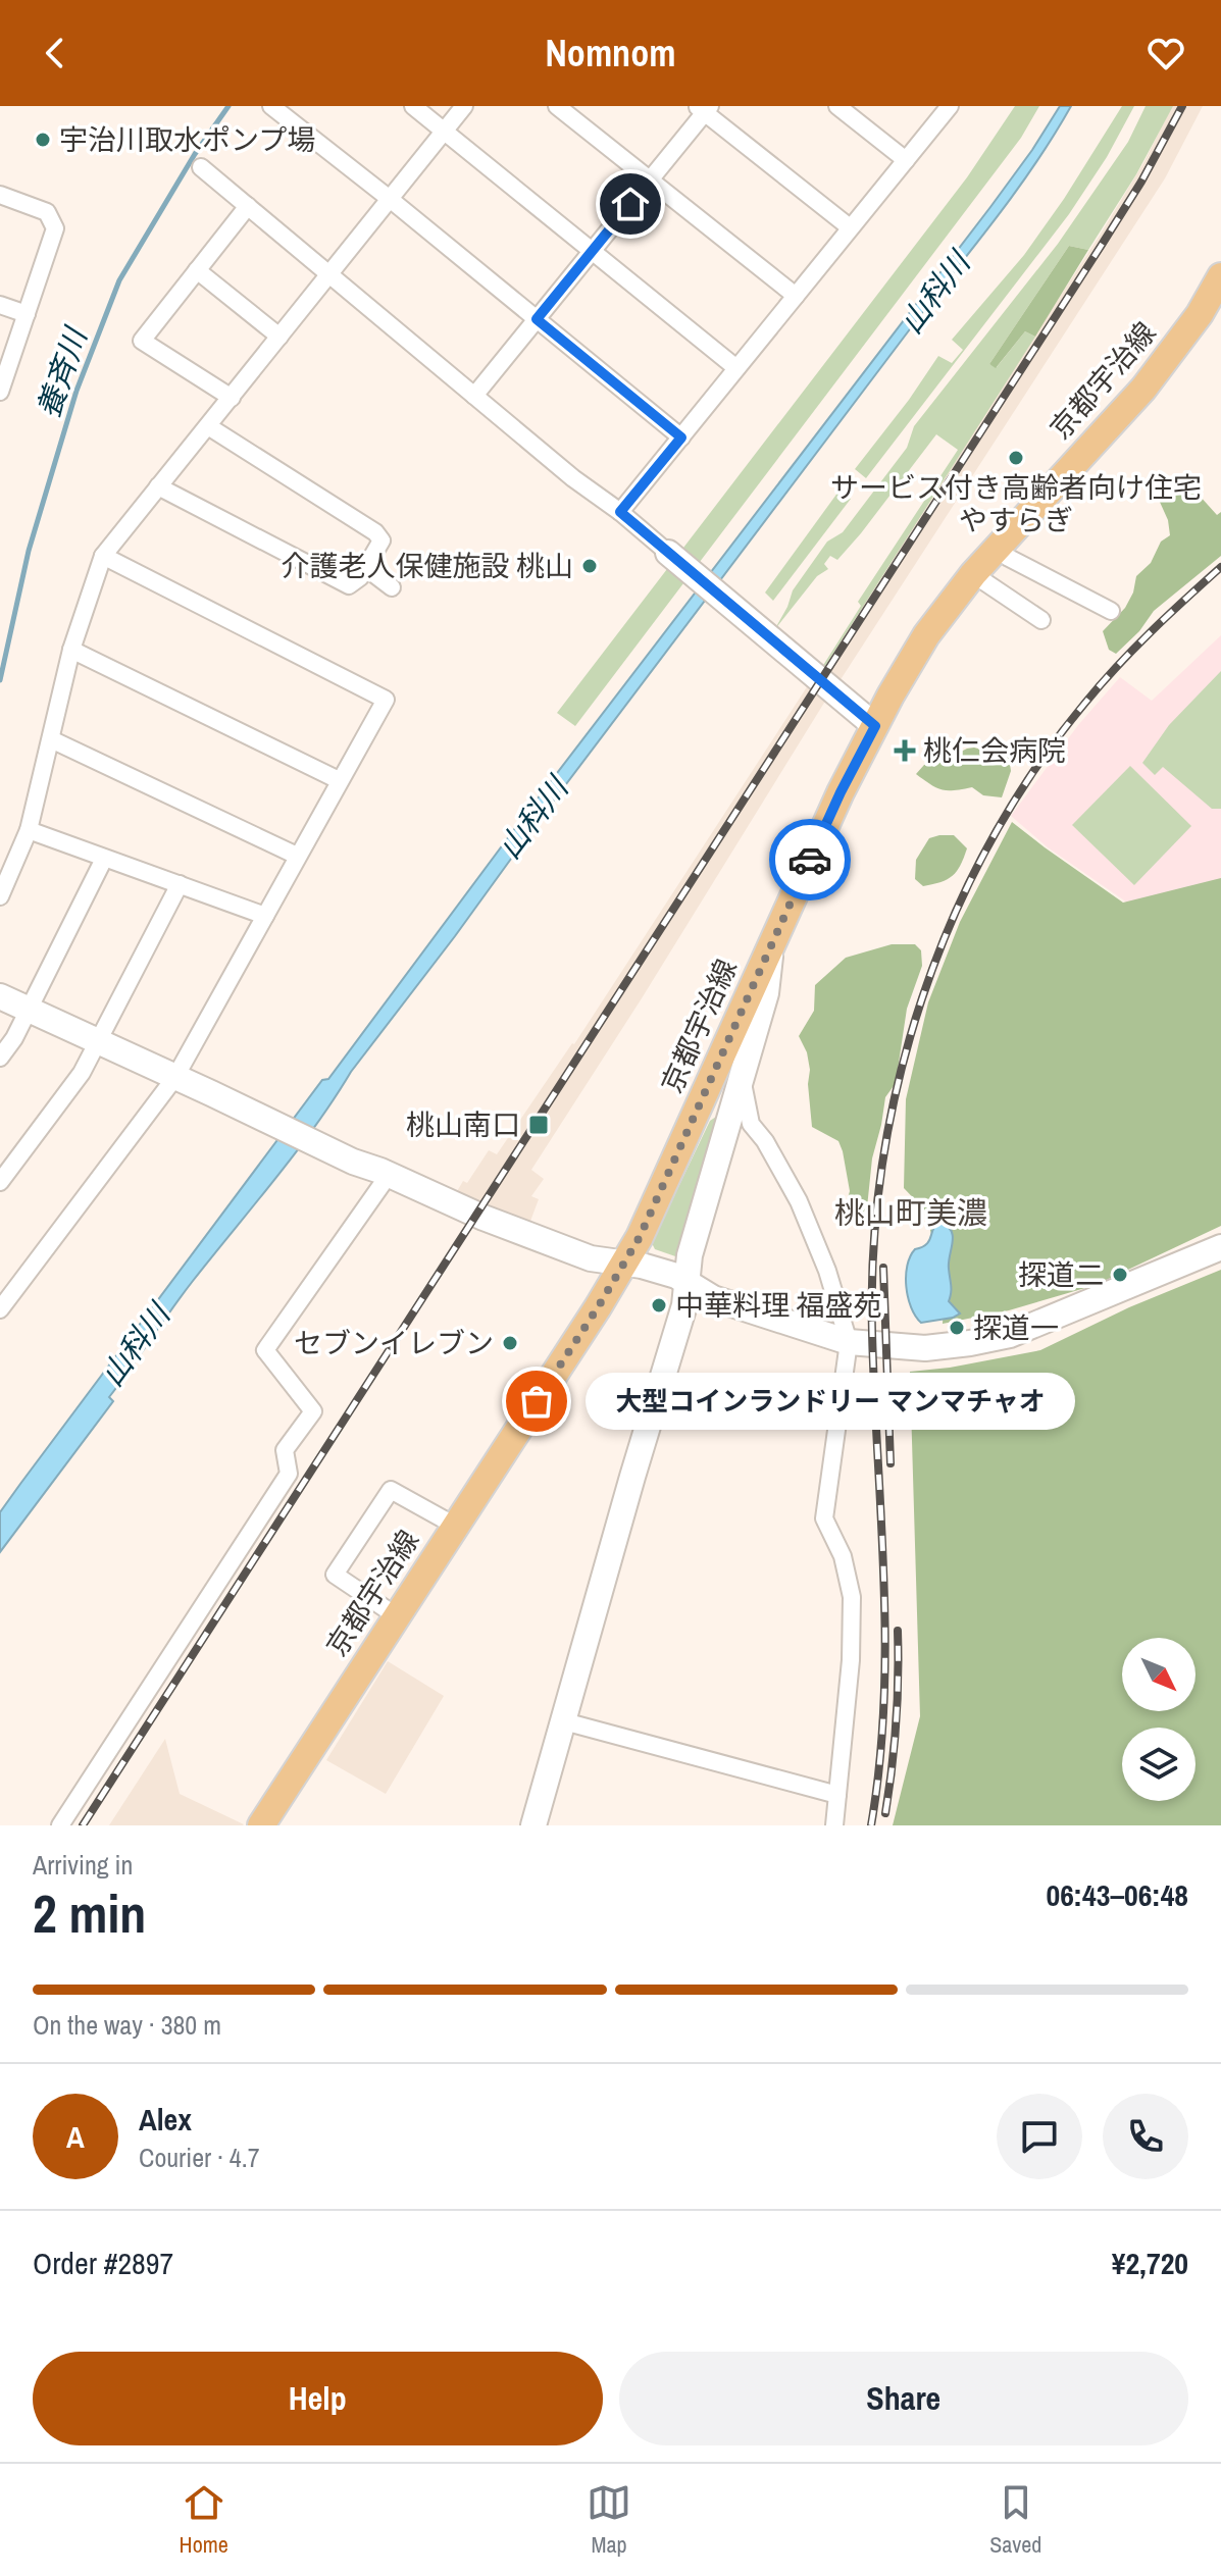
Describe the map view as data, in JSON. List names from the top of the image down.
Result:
{
  "streets": {
    "main road": ["京都宇治線"]
  },
  "districts": ["桃山町美濃"],
  "water": ["山科川", "養斉川"],
  "places": {
    "other": [
      "宇治川取水ポンプ場",
      "サービス付き高齢者向け住宅 やすらぎ",
      "介護老人保健施設 桃山",
      "探道二",
      "中華料理 福盛苑",
      "探道一",
      "セブンイレブン",
      "大型コインランドリー マンマチャオ"
    ],
    "health": ["桃仁会病院"],
    "transit": ["桃山南口"]
  },
  "north": "bottom right",
  "page": {
    "header": "Nomnom",
    "bubble": "大型コインランドリー マンマチャオ",
    "heading": ["2 min", "Arriving in", "06:43–06:48"],
    "panel": [
      "Alex",
      "Courier · 4.7",
      "Order #2897",
      "¥2,720"
    ],
    "bar": "On the way · 380 m",
    "round": "A",
    "buttons": ["Help", "Share"],
    "tabs": ["Home", "Map", "Saved"]
  }
}
